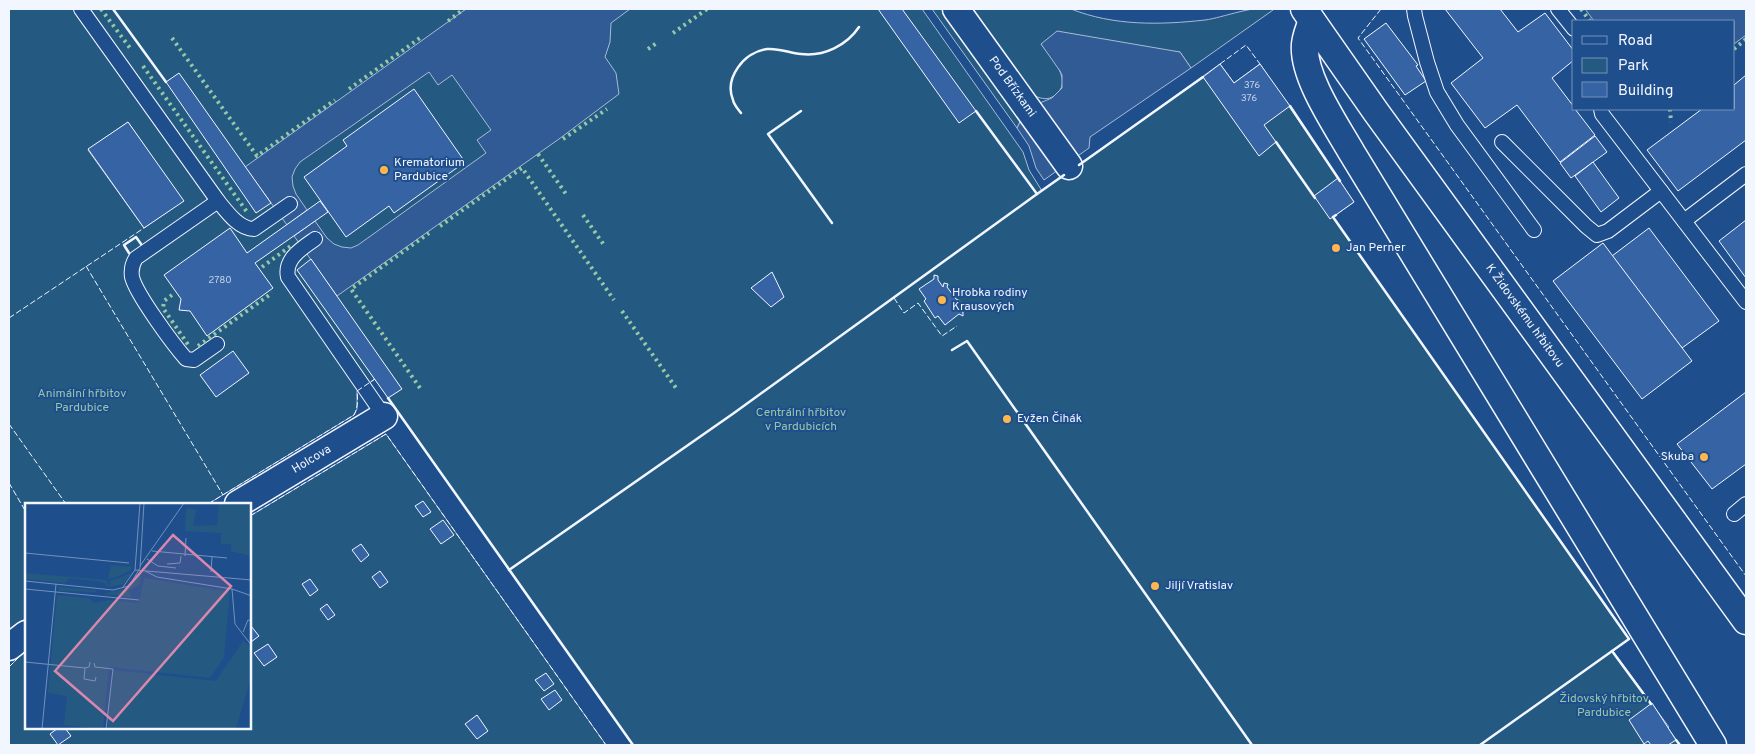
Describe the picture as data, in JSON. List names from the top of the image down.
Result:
{
  "streets": {
    "street": ["Pod Břízkami", "K Židovskému hřbitovu", "Holcova"]
  },
  "parks": ["Animální hřbitov Pardubice", "Centrální hřbitov v Pardubicích", "Židovský hřbitov Pardubice"],
  "places": [
    "Krematorium Pardubice",
    "Jan Perner",
    "Hrobka rodiny Krausových",
    "Evžen Čihák",
    "Skuba",
    "Jiljí Vratislav"
  ],
  "house_numbers": ["376", "376", "2780"],
  "legend": ["Road", "Park", "Building"]
}
